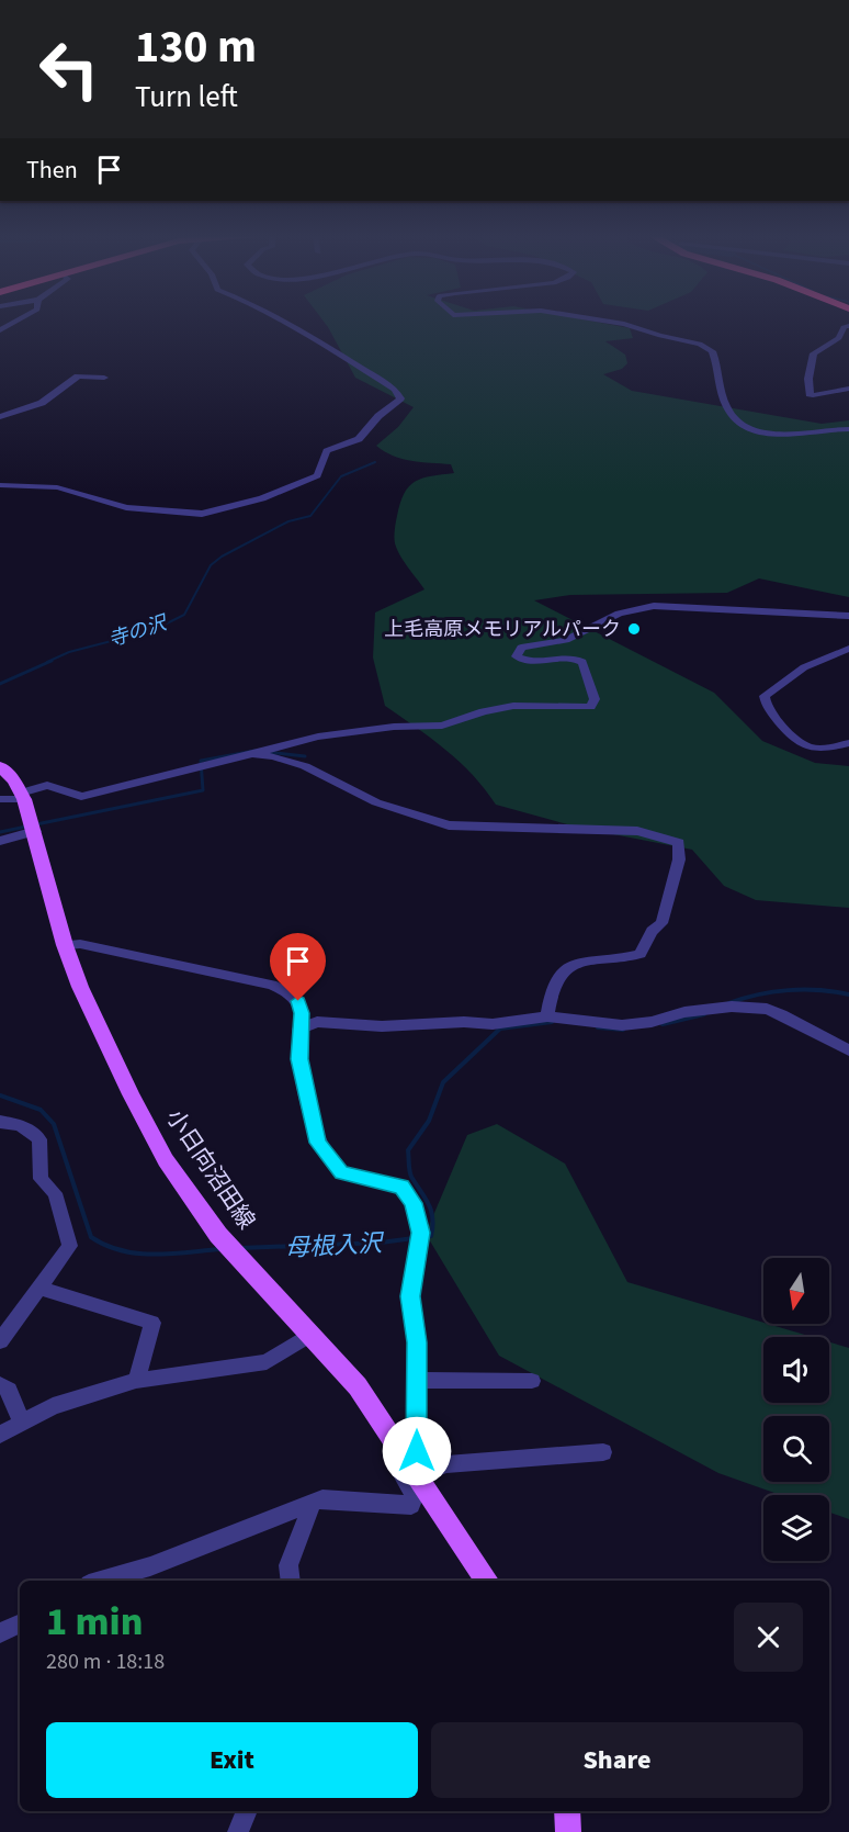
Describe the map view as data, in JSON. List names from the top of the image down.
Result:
{
  "streets": {
    "main road": ["小日向沼田線"]
  },
  "water": ["寺の沢", "母根入沢"],
  "places": ["上毛高原メモリアルパーク"],
  "north": "bottom",
  "page": {
    "turn": ["130 m", "Turn left"],
    "then": "Then",
    "heading": ["1 min", "280 m · 18:18"],
    "buttons": ["Exit", "Share"]
  }
}
